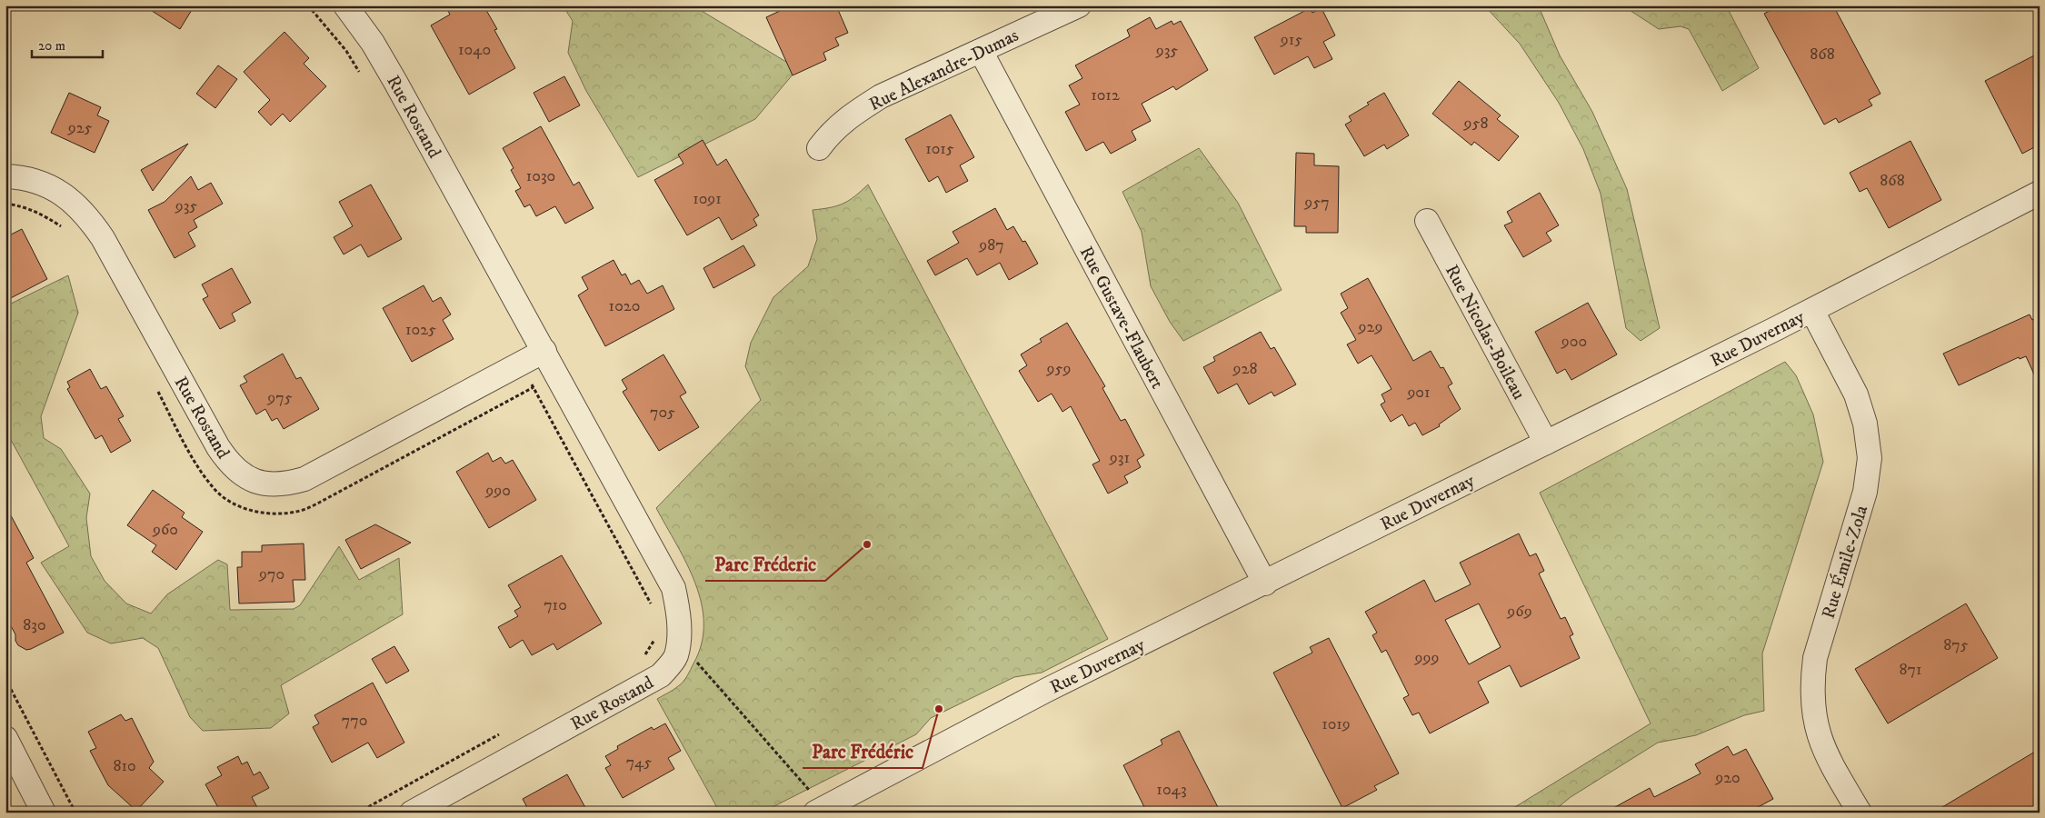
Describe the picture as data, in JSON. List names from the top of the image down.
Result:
{
  "streets": {
    "street": [
      "Rue Alexandre-Dumas",
      "Rue Rostand",
      "Rue Gustave-Flaubert",
      "Rue Nicolas-Boileau",
      "Rue Duvernay",
      "Rue Émile-Zola"
    ]
  },
  "crossings": [
    ["Rue Alexandre-Dumas", "Rue Gustave-Flaubert"],
    ["Rue Gustave-Flaubert", "Rue Duvernay"],
    ["Rue Nicolas-Boileau", "Rue Duvernay"],
    ["Rue Duvernay", "Rue Émile-Zola"]
  ],
  "places": ["Parc Fréderic", "Parc Frédéric"],
  "house_numbers": [
    "915",
    "1040",
    "935",
    "868",
    "1012",
    "958",
    "925",
    "1015",
    "1030",
    "868",
    "1091",
    "957",
    "935",
    "987",
    "1020",
    "929",
    "1025",
    "900",
    "959",
    "928",
    "901",
    "975",
    "705",
    "931",
    "990",
    "960",
    "970",
    "710",
    "969",
    "830",
    "875",
    "999",
    "871",
    "770",
    "1019",
    "745",
    "810",
    "920",
    "1043"
  ],
  "scale_bar": "20 m"
}
